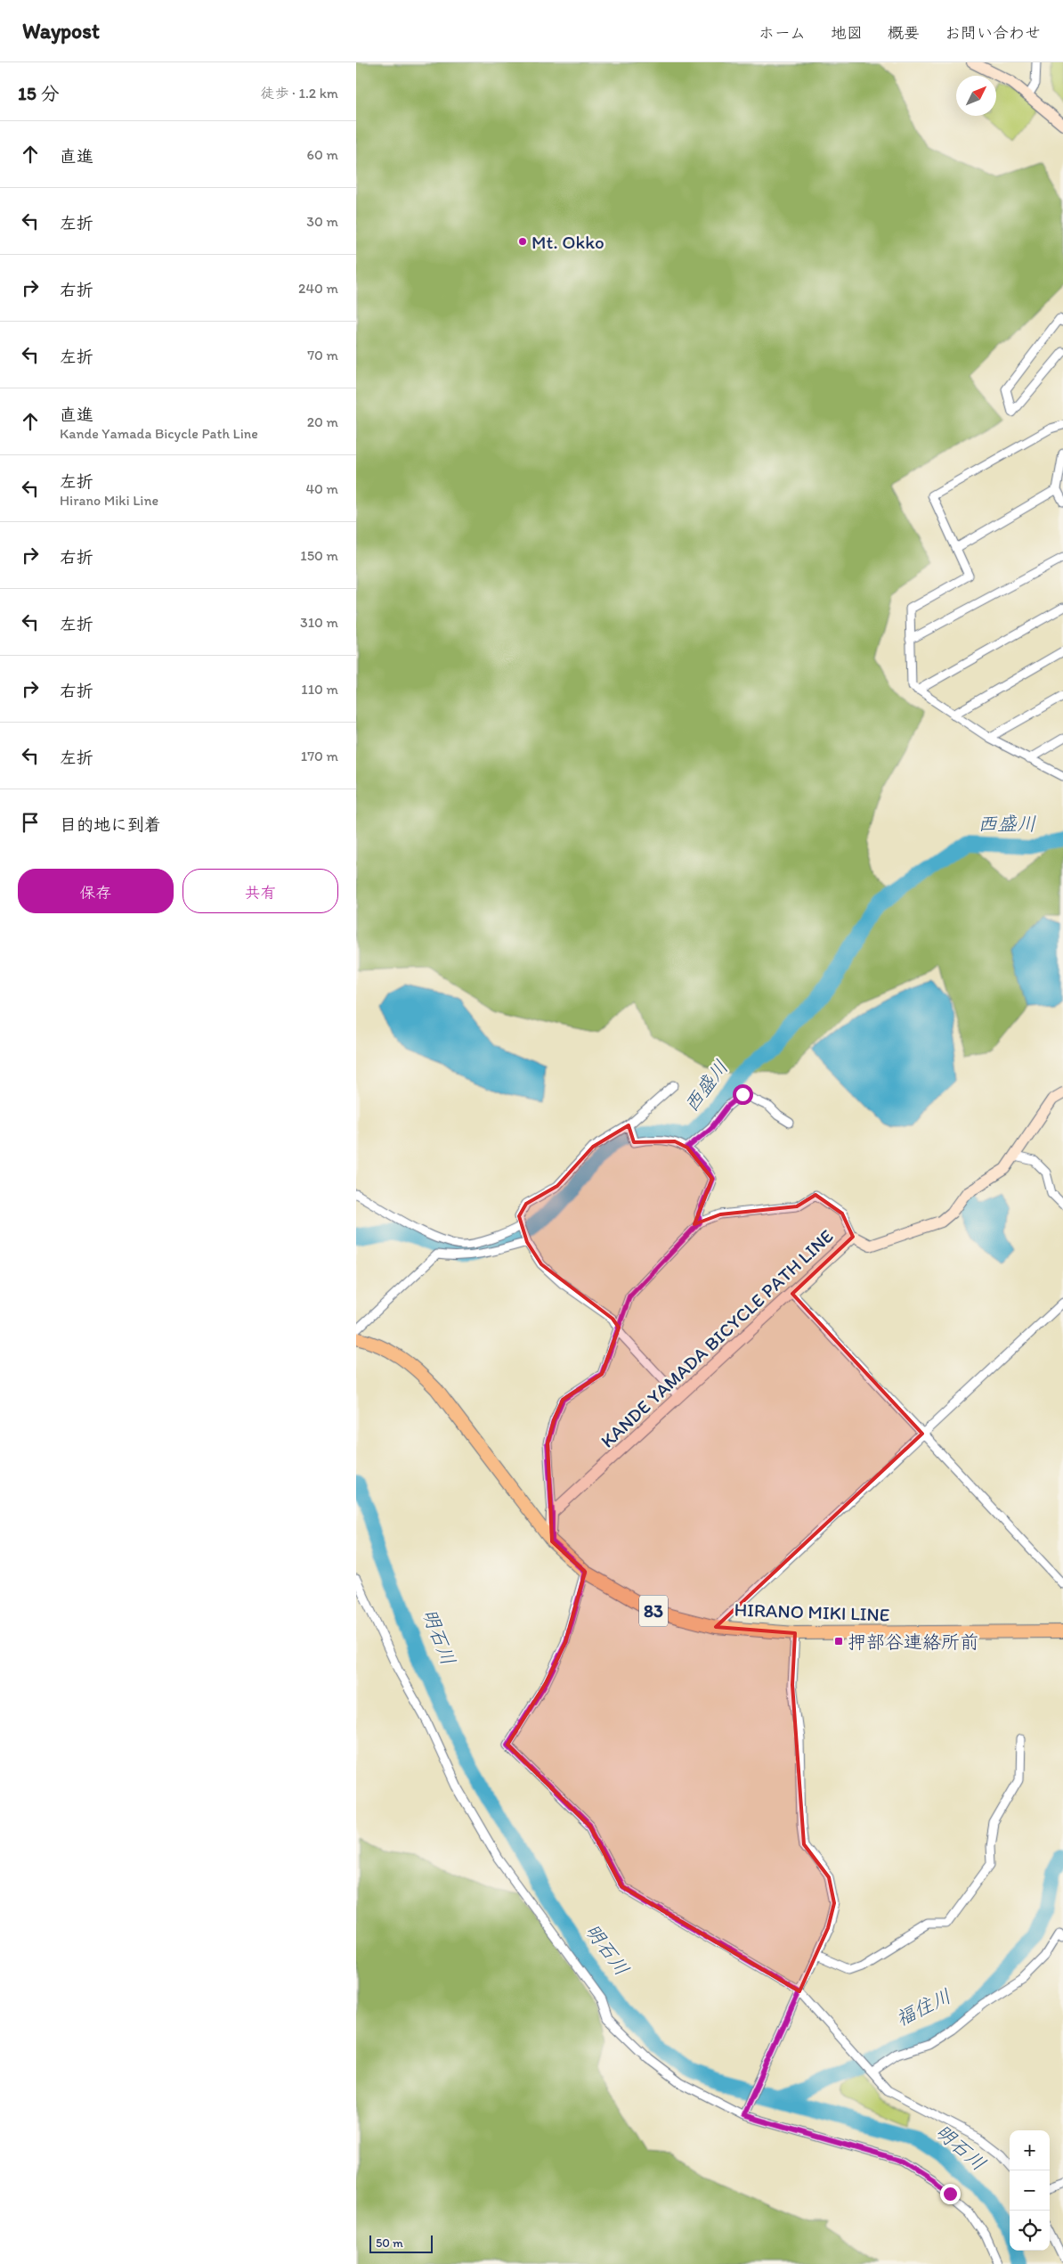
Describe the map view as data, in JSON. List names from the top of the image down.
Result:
{
  "streets": {
    "main road": ["KANDE YAMADA BICYCLE PATH LINE", "83", "HIRANO MIKI LINE"]
  },
  "water": ["西盛川", "明石川", "福住川"],
  "places": {
    "other": ["Mt. Okko"],
    "transit": ["押部谷連絡所前"]
  },
  "scale_bar": "50 m",
  "north": "top right",
  "page": {
    "header": "Waypost",
    "nav": [
      "ホーム",
      "地図",
      "概要",
      "お問い合わせ"
    ],
    "heading": ["15 分", "徒歩 · 1.2 km"],
    "list": [
      ["直進", "60 m"],
      ["左折", "30 m"],
      ["右折", "240 m"],
      ["左折", "70 m"],
      ["直進", "Kande Yamada Bicycle Path Line", "20 m"],
      ["左折", "Hirano Miki Line", "40 m"],
      ["右折", "150 m"],
      ["左折", "310 m"],
      ["右折", "110 m"],
      ["左折", "170 m"],
      "目的地に到着"
    ],
    "buttons": ["保存", "共有"],
    "map_buttons": ["+", "−"],
    "scale": "50 m"
  }
}
